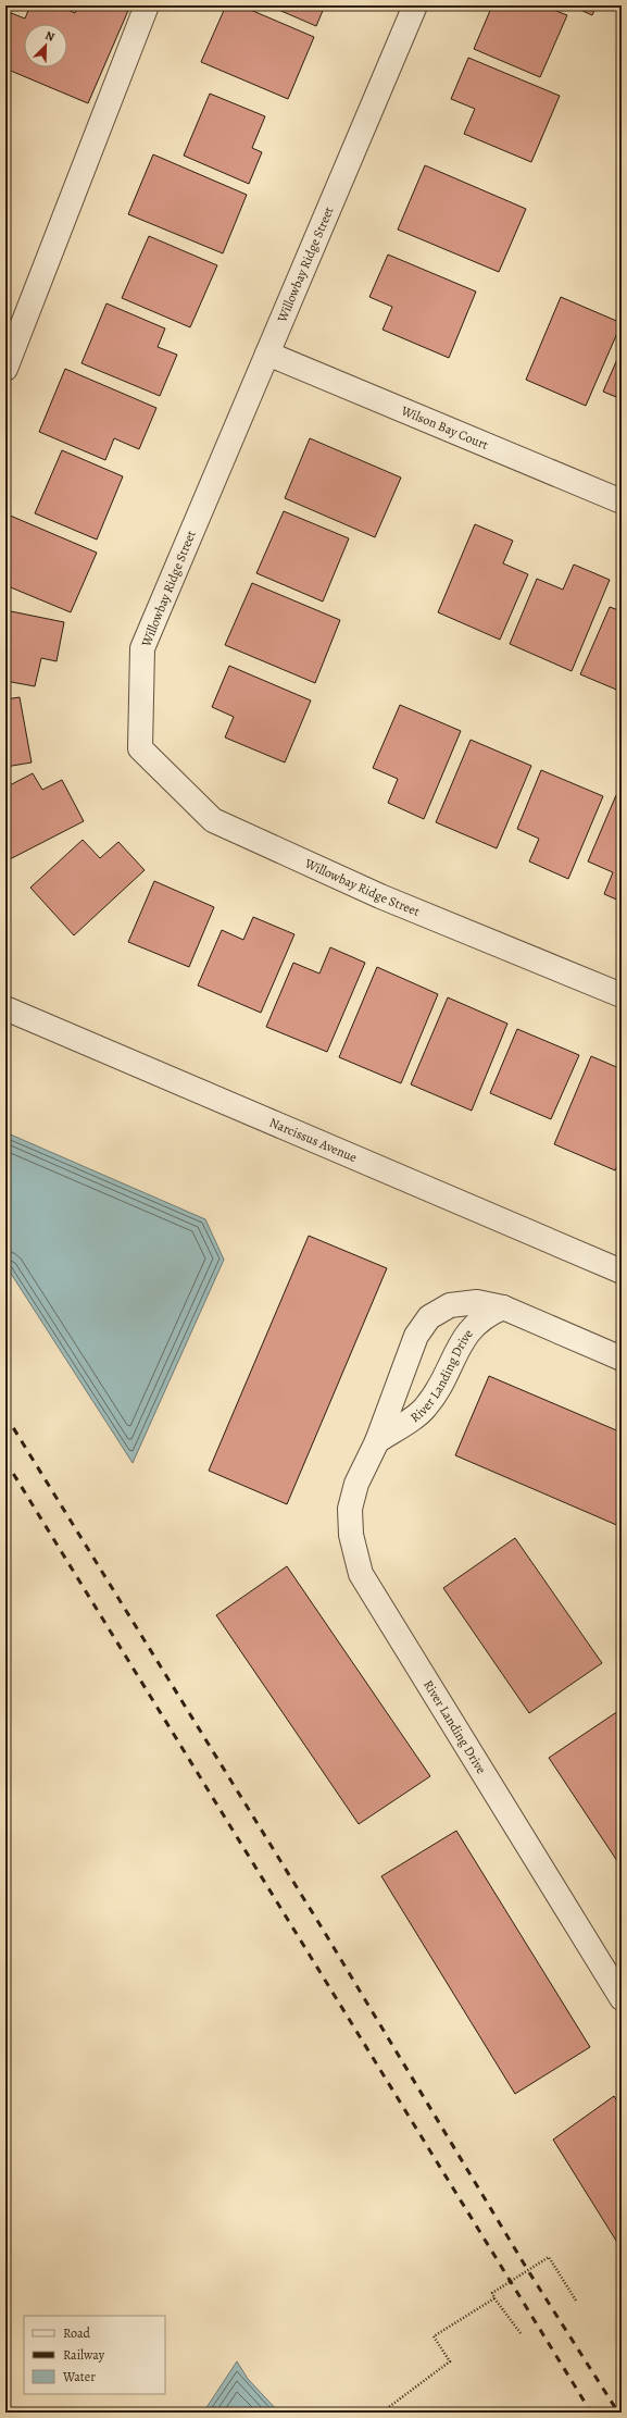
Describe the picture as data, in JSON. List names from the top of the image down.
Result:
{
  "streets": {
    "street": [
      "Willowbay Ridge Street",
      "Wilson Bay Court",
      "Narcissus Avenue",
      "River Landing Drive"
    ]
  },
  "crossings": [
    ["Willowbay Ridge Street", "Wilson Bay Court"]
  ],
  "legend": ["Road", "Railway", "Water"],
  "north": "top right"
}
